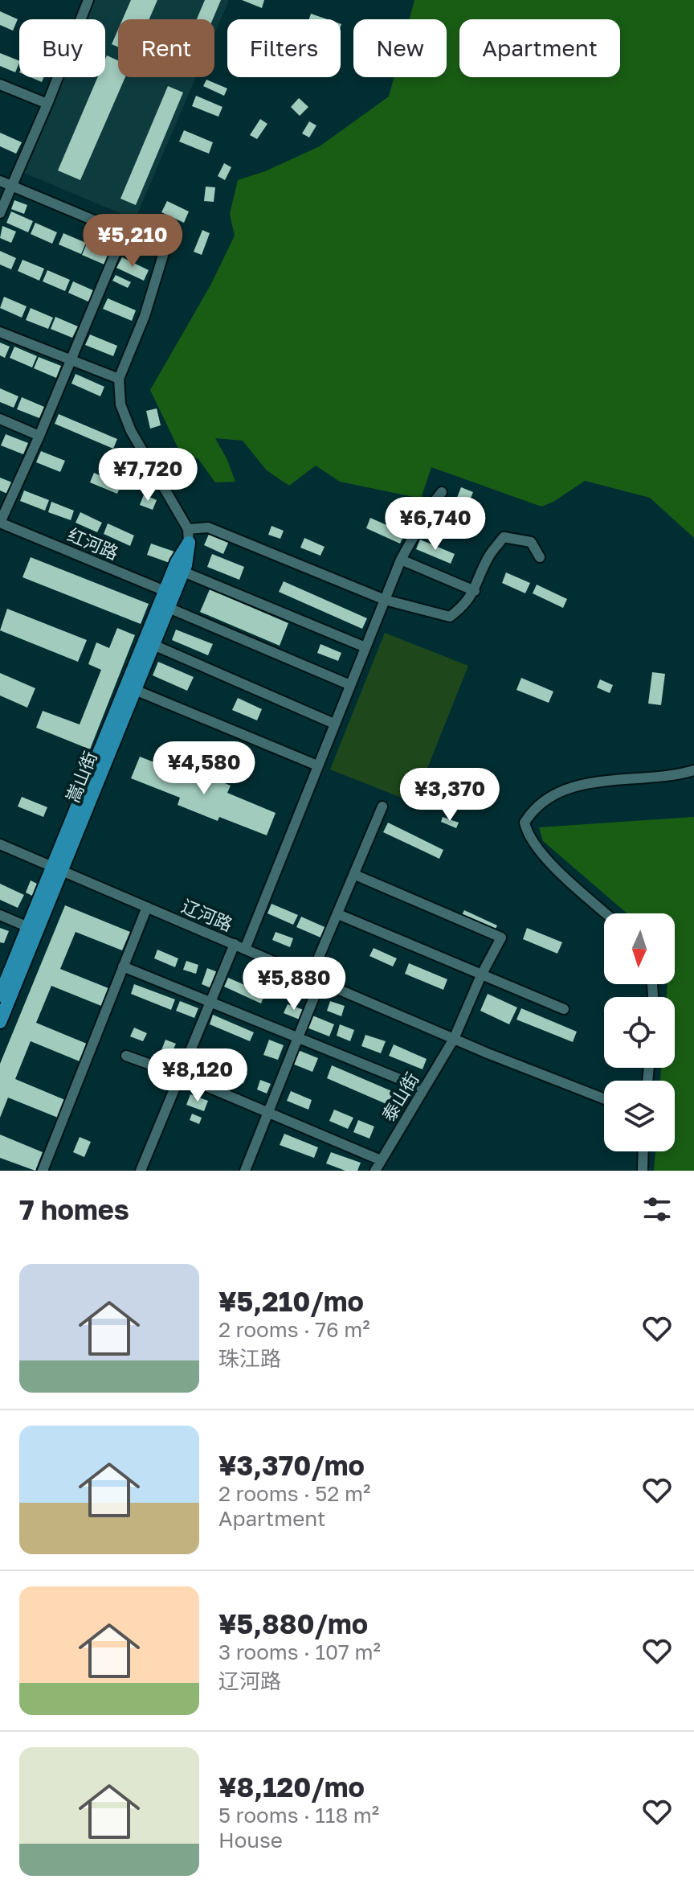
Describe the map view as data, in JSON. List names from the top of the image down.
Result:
{
  "streets": {
    "main road": ["嵩山街"],
    "street": ["红河路", "辽河路", "泰山街"]
  },
  "crossings": [
    ["红河路", "嵩山街"],
    ["嵩山街", "辽河路"],
    ["辽河路", "泰山街"]
  ],
  "north": "bottom",
  "page": {
    "chip": [
      "Buy",
      "Rent",
      "Filters",
      "New",
      "Apartment"
    ],
    "price": [
      "¥5,210",
      "¥7,720",
      "¥6,740",
      "¥4,580",
      "¥3,370",
      "¥5,880",
      "¥8,120"
    ],
    "heading": "7 homes",
    "list": [
      {
        "name": "¥5,210/mo",
        "note": "2 rooms · 76 m² · 珠江路"
      },
      {
        "name": "¥3,370/mo",
        "note": "2 rooms · 52 m² · Apartment"
      },
      {
        "name": "¥5,880/mo",
        "note": "3 rooms · 107 m² · 辽河路"
      },
      {
        "name": "¥8,120/mo",
        "note": "5 rooms · 118 m² · House"
      }
    ]
  }
}
